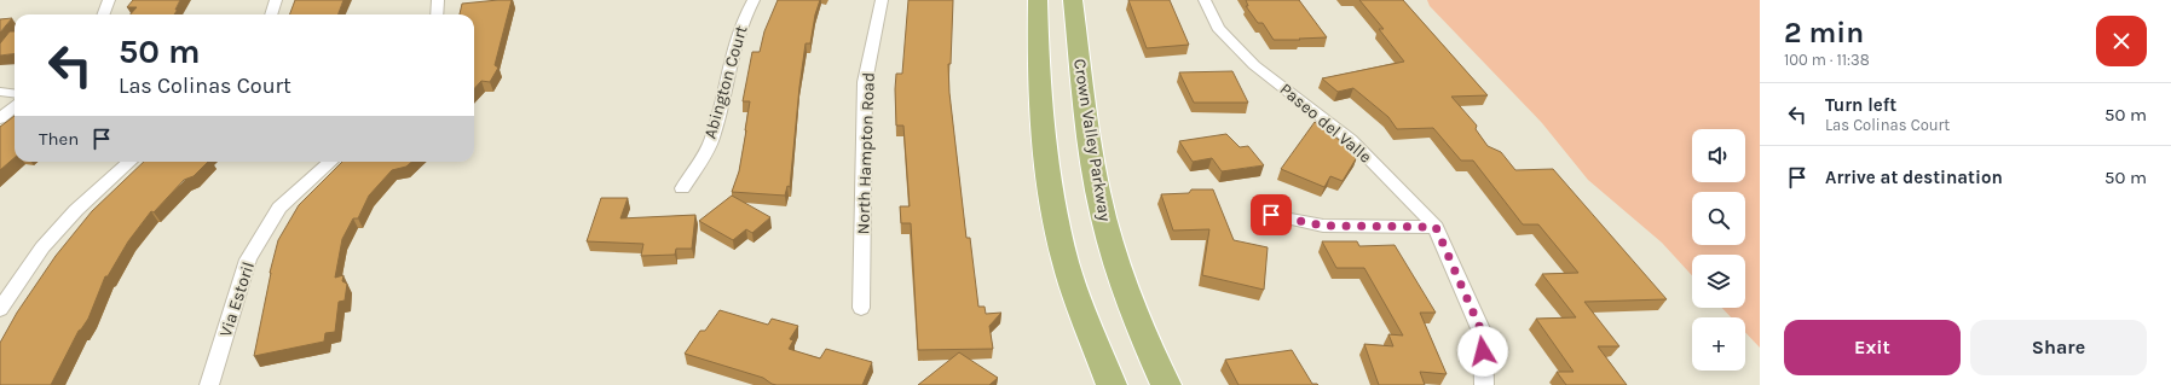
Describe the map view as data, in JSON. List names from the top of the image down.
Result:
{
  "streets": {
    "main road": ["Crown Valley Parkway"],
    "street": [
      "Abington Court",
      "Paseo del Valle",
      "North Hampton Road",
      "Via Estoril"
    ]
  },
  "page": {
    "heading": ["2 min", "100 m · 11:38"],
    "turn": ["50 m", "Las Colinas Court"],
    "list": [
      {
        "name": "Turn left",
        "note": "Las Colinas Court",
        "value": "50 m"
      },
      {
        "name": "Arrive at destination",
        "value": "50 m"
      }
    ],
    "then": "Then",
    "map_buttons": "+",
    "buttons": ["Exit", "Share"]
  }
}
